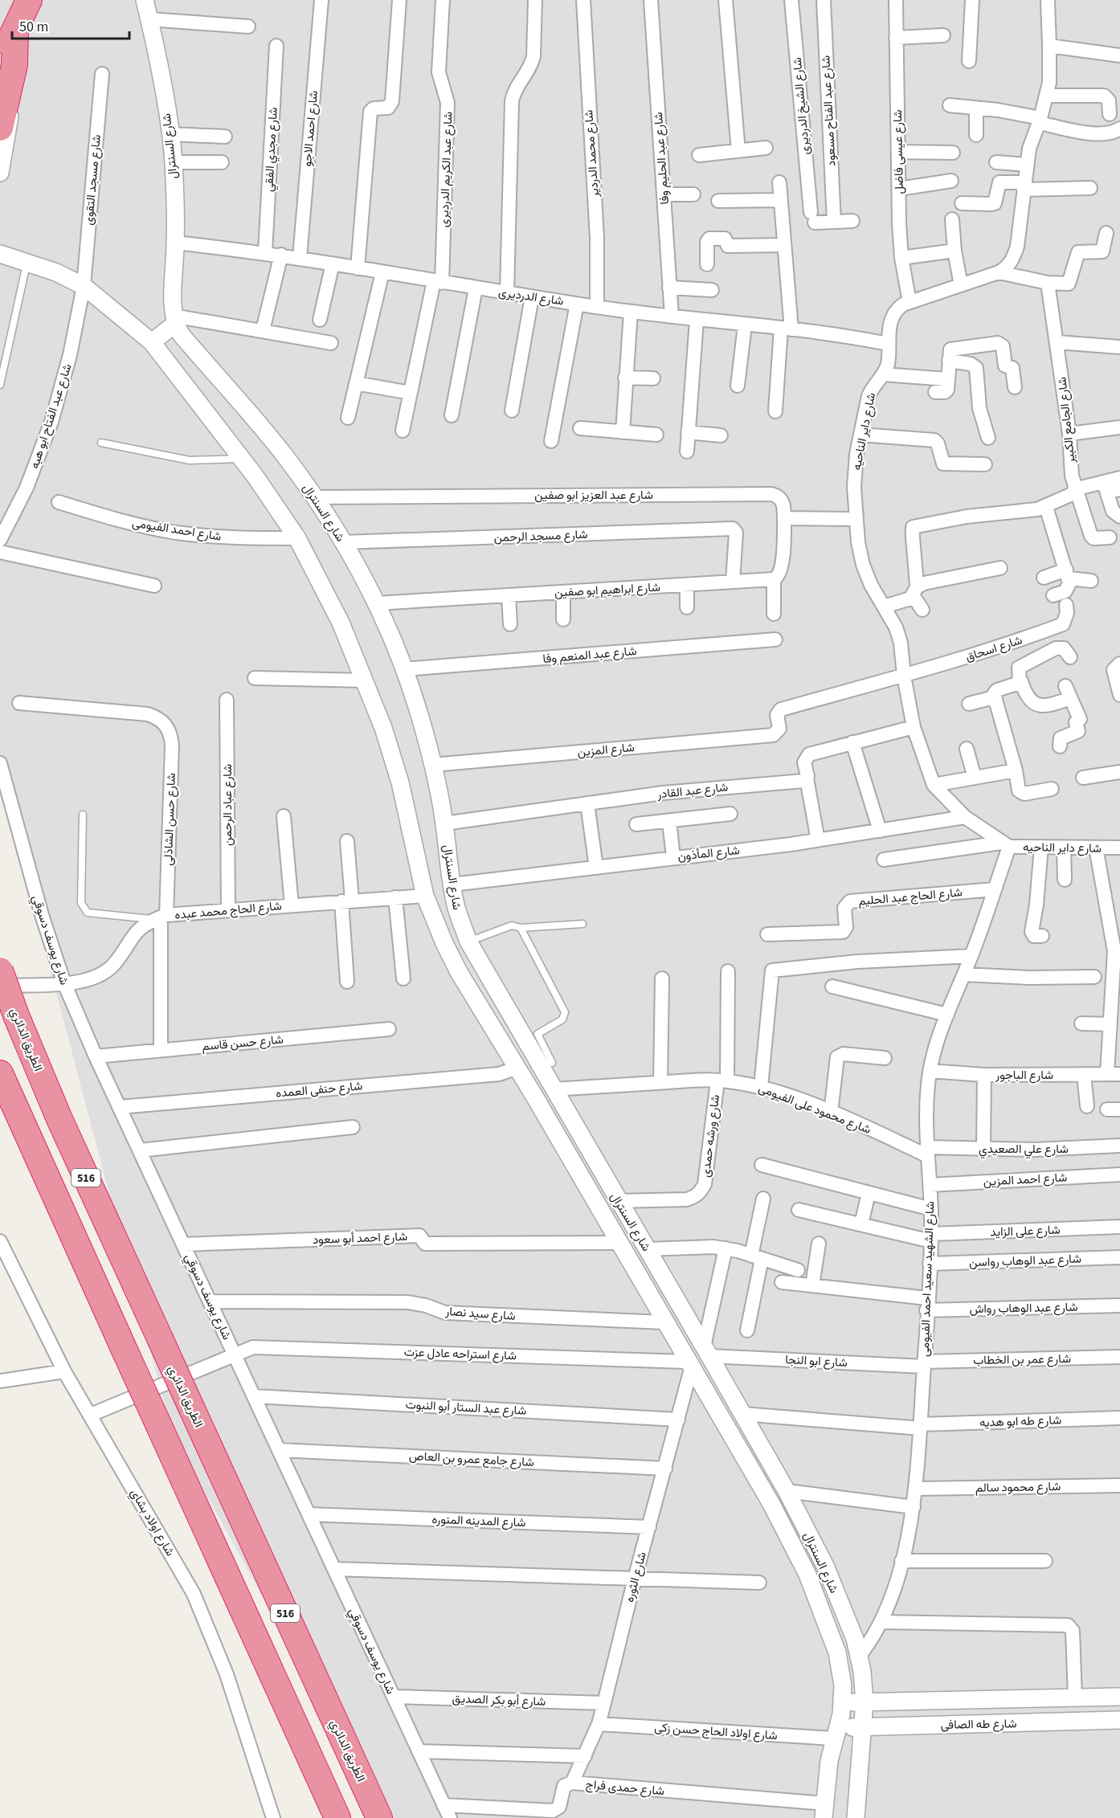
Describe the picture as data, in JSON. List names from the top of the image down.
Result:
{
  "streets": {
    "highway": ["الطريق الدائري", "516"],
    "street": [
      "شارع الشيخ الدرديرى",
      "شارع عبد الفتاح مسعود",
      "شارع احمد الاجو",
      "شارع السنترال",
      "شارع مجدي الفقي",
      "شارع عيسى فاضل",
      "شارع محمد الدردير",
      "شارع عبد الحليم وفا",
      "شارع عبد الكريم الدرديرى",
      "شارع مسجد التقوى",
      "شارع الدرديرى",
      "شارع عبد الفتاح ابو هبه",
      "شارع الجامع الكبير",
      "شارع داير الناحيه",
      "شارع عبد العزيز ابو صفين",
      "شارع احمد الفيومى",
      "شارع مسجد الرحمن",
      "شارع ابراهيم ابو صفين",
      "شارع اسحاق",
      "شارع عبد المنعم وفا",
      "شارع المزين",
      "شارع عبد القادر",
      "شارع عباد الرحمن",
      "شارع حسن الشاذلى",
      "شارع المأذون",
      "شارع الحاج عبد الحليم",
      "شارع الحاج محمد عبده",
      "شارع يوسف دسوقي",
      "شارع حسن قاسم",
      "شارع الباجور",
      "شارع حنفى العمده",
      "شارع محمود على الفيومى",
      "شارع ورشه حمدى",
      "شارع علي الصعيدي",
      "شارع احمد المزين",
      "شارع على الزايد",
      "شارع احمد أبو سعود",
      "شارع عبد الوهاب رواسن",
      "شارع الشهيد سعيد احمد الفيومى",
      "شارع عبد الوهاب رواش",
      "شارع سيد نصار",
      "شارع استراحه عادل عزت",
      "شارع عمر بن الخطاب",
      "شارع ابو النجا",
      "شارع عبد الستار أبو النبوت",
      "شارع طه ابو هديه",
      "شارع جامع عمرو بن العاص",
      "شارع محمود سالم",
      "شارع المدينه المنوره",
      "شارع اولاد بشاي",
      "شارع الثوره",
      "شارع أبو بكر الصديق",
      "شارع طه الصافى",
      "شارع اولاد الحاج حسن زكى",
      "شارع حمدى فراج"
    ]
  },
  "crossings": [
    ["شارع الشيخ الدرديرى", "شارع عبد الفتاح مسعود"],
    ["شارع احمد الاجو", "شارع الدرديرى"],
    ["شارع السنترال", "شارع مسجد التقوى"],
    ["شارع السنترال", "شارع الدرديرى"],
    ["شارع السنترال", "شارع عبد الفتاح ابو هبه"],
    ["شارع السنترال", "شارع عبد العزيز ابو صفين"],
    ["شارع السنترال", "شارع احمد الفيومى"],
    ["شارع السنترال", "شارع مسجد الرحمن"],
    ["شارع السنترال", "شارع ابراهيم ابو صفين"],
    ["شارع السنترال", "شارع عبد المنعم وفا"],
    ["شارع السنترال", "شارع المزين"],
    ["شارع السنترال", "شارع عبد القادر"],
    ["شارع السنترال", "شارع المأذون"],
    ["شارع السنترال", "شارع الحاج محمد عبده"],
    ["شارع السنترال", "شارع حنفى العمده"],
    ["شارع السنترال", "شارع محمود على الفيومى"],
    ["شارع السنترال", "شارع ورشه حمدى"],
    ["شارع السنترال", "شارع احمد أبو سعود"],
    ["شارع السنترال", "شارع الشهيد سعيد احمد الفيومى"],
    ["شارع السنترال", "شارع سيد نصار"],
    ["شارع السنترال", "شارع استراحه عادل عزت"],
    ["شارع السنترال", "شارع ابو النجا"],
    ["شارع السنترال", "شارع طه ابو هديه"],
    ["شارع السنترال", "شارع الثوره"],
    ["شارع السنترال", "شارع طه الصافى"],
    ["شارع السنترال", "شارع اولاد الحاج حسن زكى"],
    ["شارع السنترال", "شارع حمدى فراج"],
    ["شارع مجدي الفقي", "شارع الدرديرى"],
    ["شارع عيسى فاضل", "شارع داير الناحيه"],
    ["شارع محمد الدردير", "شارع الدرديرى"],
    ["شارع عبد الحليم وفا", "شارع الدرديرى"],
    ["شارع عبد الكريم الدرديرى", "شارع الدرديرى"],
    ["شارع مسجد التقوى", "شارع عبد الفتاح ابو هبه"],
    ["شارع الدرديرى", "شارع داير الناحيه"],
    ["شارع داير الناحيه", "شارع اسحاق"],
    ["شارع داير الناحيه", "شارع المزين"],
    ["شارع داير الناحيه", "شارع المأذون"],
    ["شارع داير الناحيه", "شارع الشهيد سعيد احمد الفيومى"],
    ["شارع مسجد الرحمن", "شارع ابراهيم ابو صفين"],
    ["شارع اسحاق", "شارع المزين"],
    ["شارع عباد الرحمن", "شارع الحاج محمد عبده"],
    ["شارع حسن الشاذلى", "شارع الحاج محمد عبده"],
    ["شارع حسن الشاذلى", "شارع حسن قاسم"],
    ["شارع الحاج عبد الحليم", "شارع الشهيد سعيد احمد الفيومى"],
    ["شارع يوسف دسوقي", "شارع حسن قاسم"],
    ["شارع يوسف دسوقي", "شارع حنفى العمده"],
    ["شارع يوسف دسوقي", "شارع احمد أبو سعود"],
    ["شارع يوسف دسوقي", "شارع سيد نصار"],
    ["شارع يوسف دسوقي", "شارع استراحه عادل عزت"],
    ["شارع يوسف دسوقي", "شارع عبد الستار أبو النبوت"],
    ["شارع يوسف دسوقي", "شارع جامع عمرو بن العاص"],
    ["شارع يوسف دسوقي", "شارع المدينه المنوره"],
    ["شارع يوسف دسوقي", "شارع أبو بكر الصديق"],
    ["شارع يوسف دسوقي", "شارع حمدى فراج"],
    ["شارع الباجور", "شارع الشهيد سعيد احمد الفيومى"],
    ["شارع محمود على الفيومى", "شارع ورشه حمدى"],
    ["شارع محمود على الفيومى", "شارع علي الصعيدي"],
    ["شارع محمود على الفيومى", "شارع الشهيد سعيد احمد الفيومى"],
    ["شارع علي الصعيدي", "شارع الشهيد سعيد احمد الفيومى"],
    ["شارع احمد المزين", "شارع الشهيد سعيد احمد الفيومى"],
    ["شارع على الزايد", "شارع الشهيد سعيد احمد الفيومى"],
    ["شارع عبد الوهاب رواسن", "شارع الشهيد سعيد احمد الفيومى"],
    ["شارع الشهيد سعيد احمد الفيومى", "شارع عبد الوهاب رواش"],
    ["شارع الشهيد سعيد احمد الفيومى", "شارع عمر بن الخطاب"],
    ["شارع الشهيد سعيد احمد الفيومى", "شارع ابو النجا"],
    ["شارع الشهيد سعيد احمد الفيومى", "شارع طه ابو هديه"],
    ["شارع الشهيد سعيد احمد الفيومى", "شارع محمود سالم"],
    ["شارع استراحه عادل عزت", "شارع اولاد بشاي"],
    ["شارع استراحه عادل عزت", "شارع الثوره"],
    ["شارع عمر بن الخطاب", "شارع ابو النجا"],
    ["شارع عبد الستار أبو النبوت", "شارع الثوره"],
    ["شارع جامع عمرو بن العاص", "شارع الثوره"],
    ["شارع المدينه المنوره", "شارع الثوره"],
    ["شارع الثوره", "شارع أبو بكر الصديق"],
    ["شارع الثوره", "شارع اولاد الحاج حسن زكى"],
    ["شارع الثوره", "شارع حمدى فراج"],
    ["شارع طه الصافى", "شارع اولاد الحاج حسن زكى"]
  ],
  "scale_bar": "50 m"
}
